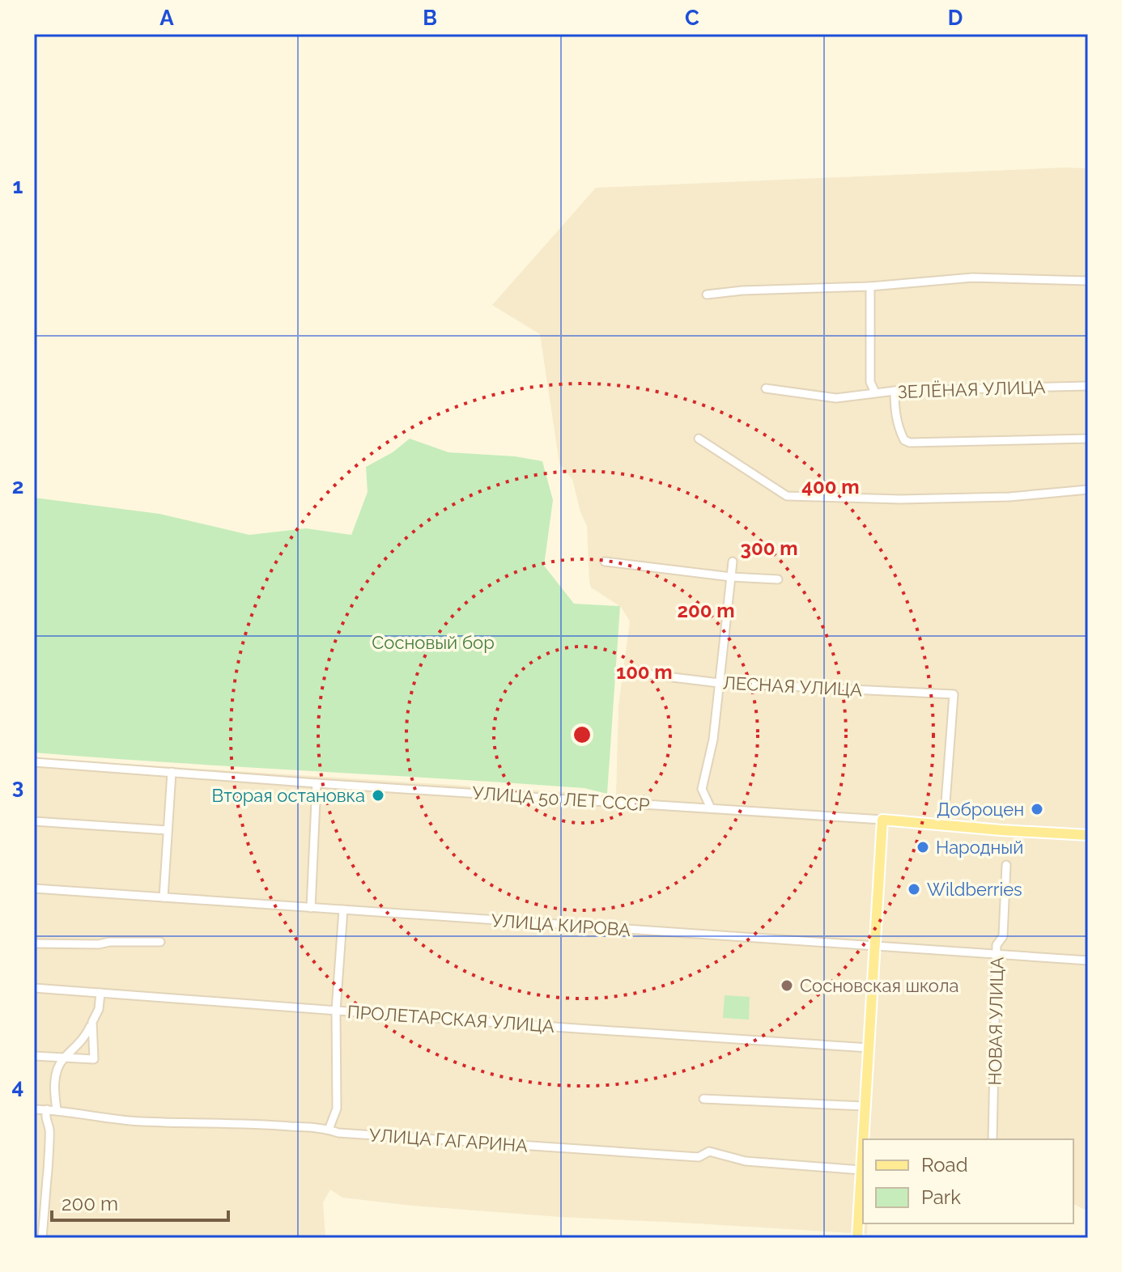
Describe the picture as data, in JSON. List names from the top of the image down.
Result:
{
  "streets": {
    "main road": ["УЛИЦА 50 ЛЕТ СССР"],
    "street": [
      "ЗЕЛЁНАЯ УЛИЦА",
      "ЛЕСНАЯ УЛИЦА",
      "УЛИЦА КИРОВА",
      "ПРОЛЕТАРСКАЯ УЛИЦА",
      "НОВАЯ УЛИЦА",
      "УЛИЦА ГАГАРИНА"
    ]
  },
  "crossings": [
    ["ЛЕСНАЯ УЛИЦА", "УЛИЦА 50 ЛЕТ СССР"],
    ["УЛИЦА КИРОВА", "НОВАЯ УЛИЦА"]
  ],
  "parks": ["Сосновый бор"],
  "places": [
    "Вторая остановка",
    "Доброцен",
    "Народный",
    "Wildberries",
    "Сосновская школа"
  ],
  "legend": ["Road", "Park"],
  "scale_bar": "200 m",
  "grid": {
    "columns": [
      "A",
      "B",
      "C",
      "D"
    ],
    "rows": [
      "1",
      "2",
      "3",
      "4"
    ]
  },
  "rings": [
    "400 m",
    "300 m",
    "200 m",
    "100 m"
  ]
}
